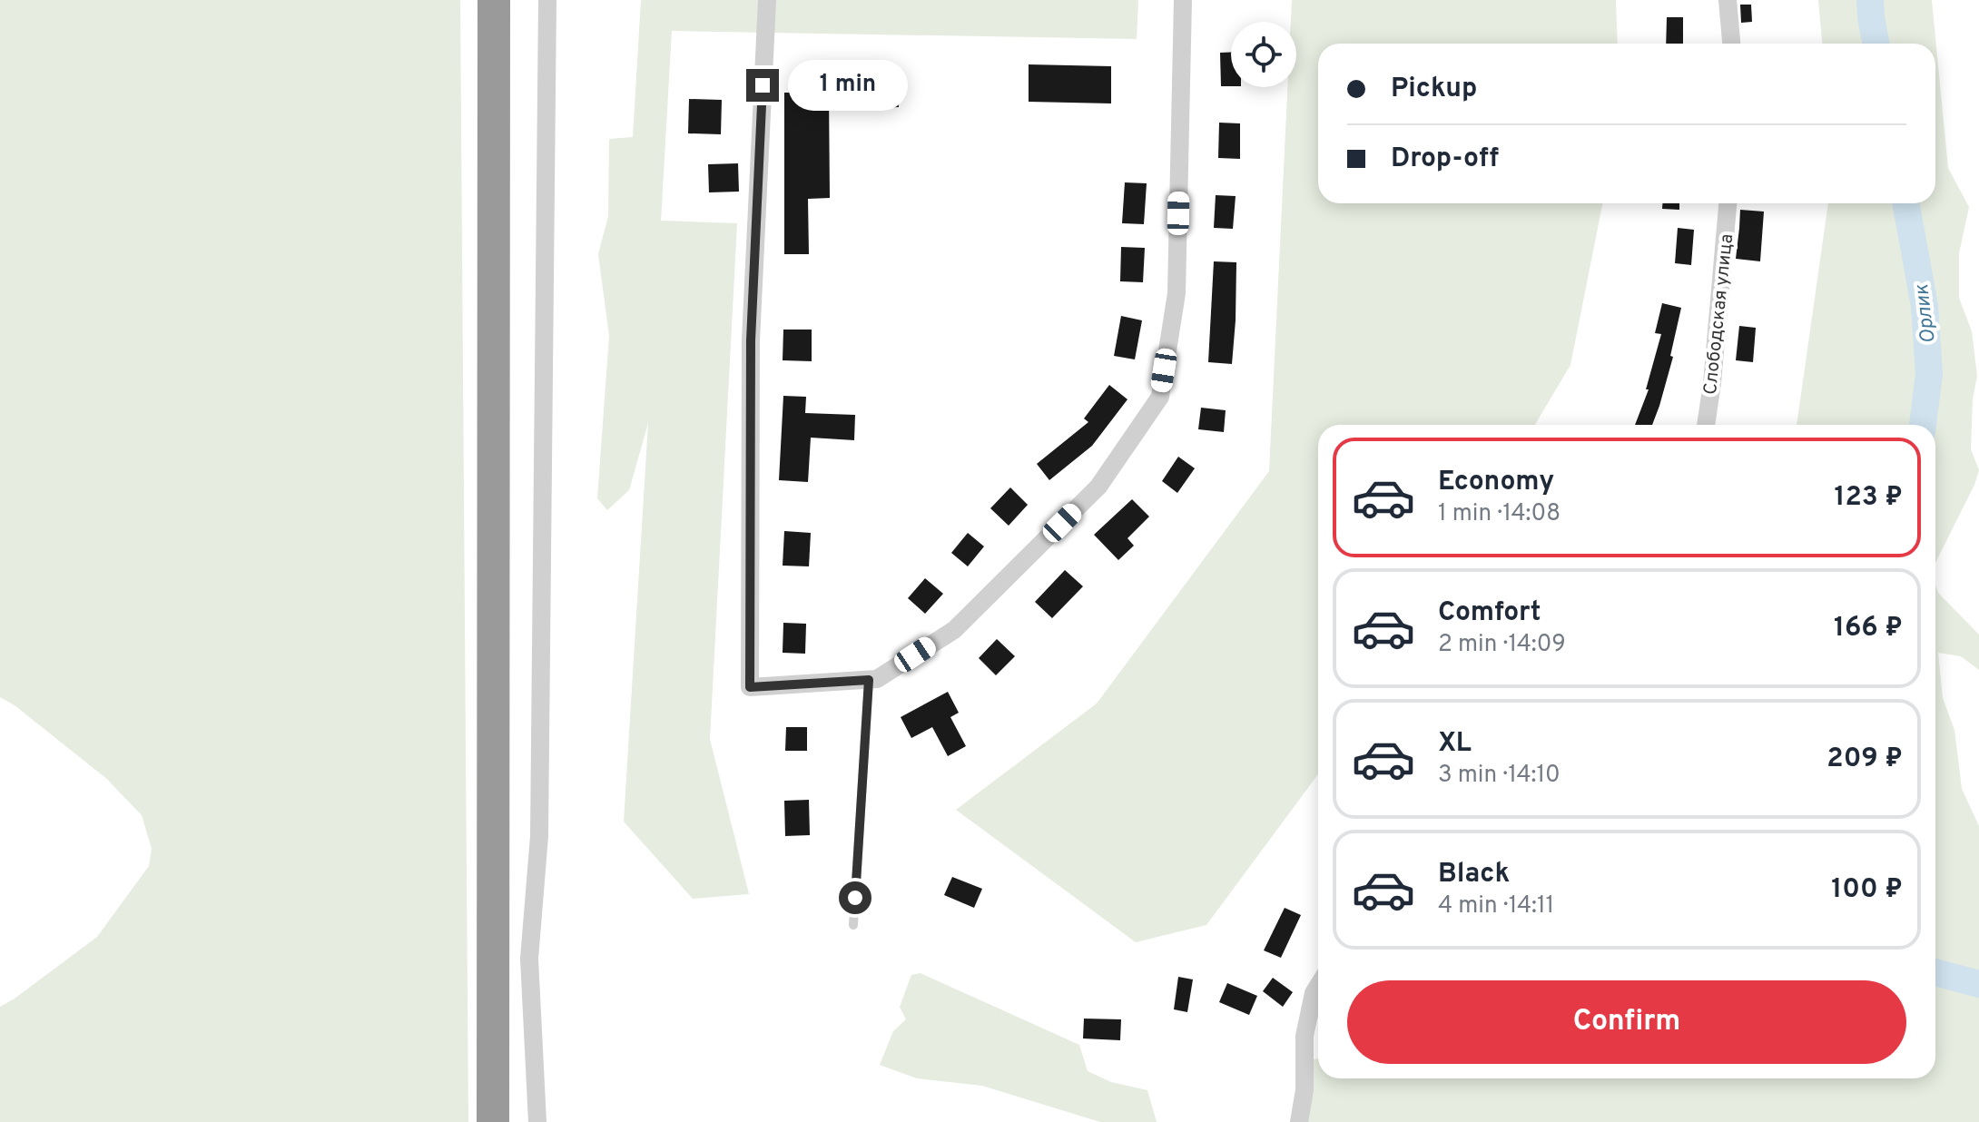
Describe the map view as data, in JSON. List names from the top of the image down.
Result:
{
  "streets": {
    "street": ["Слободская улица"]
  },
  "water": ["Орлик"],
  "page": {
    "banner": ["Pickup", "Drop-off"],
    "bubble": "1 min",
    "list": [
      {
        "name": "Economy",
        "note": "1 min · 14:08",
        "value": "123 ₽"
      },
      {
        "name": "Comfort",
        "note": "2 min · 14:09",
        "value": "166 ₽"
      },
      {
        "name": "XL",
        "note": "3 min · 14:10",
        "value": "209 ₽"
      },
      {
        "name": "Black",
        "note": "4 min · 14:11",
        "value": "100 ₽"
      }
    ],
    "buttons": "Confirm"
  }
}
